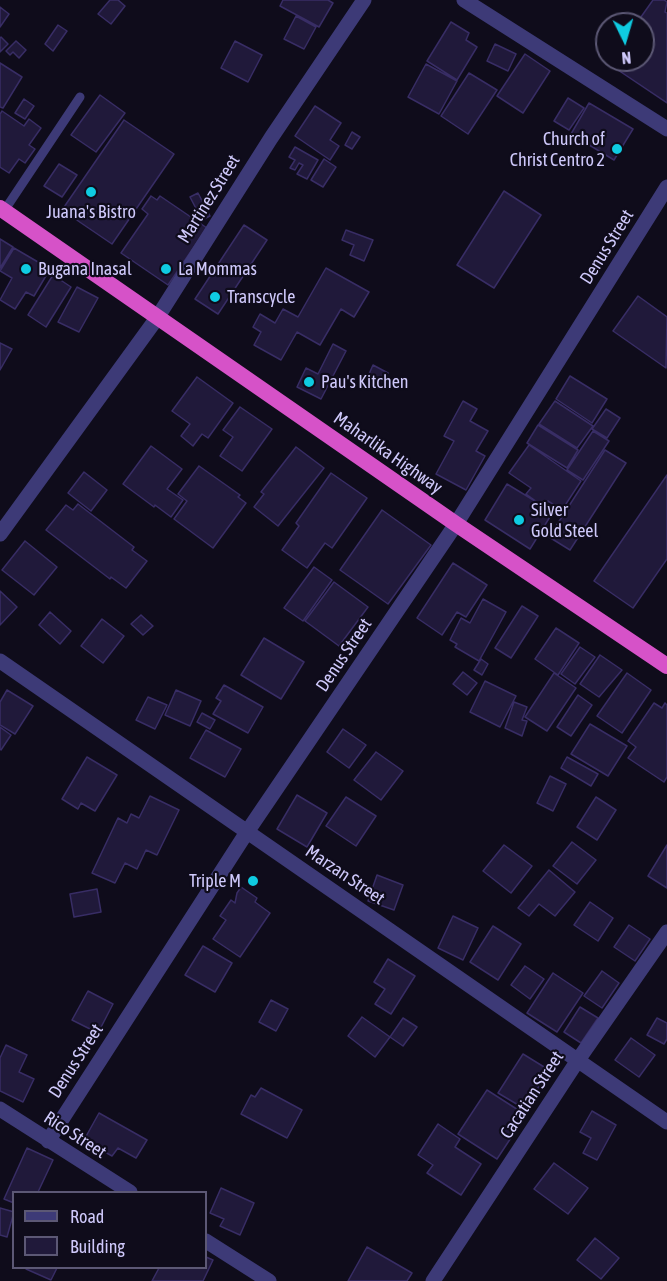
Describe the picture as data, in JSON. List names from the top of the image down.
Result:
{
  "streets": {
    "highway": ["Maharlika Highway"],
    "street": [
      "Martinez Street",
      "Denus Street",
      "Marzan Street",
      "Cacatian Street",
      "Rico Street"
    ]
  },
  "crossings": [
    ["Martinez Street", "Maharlika Highway"],
    ["Denus Street", "Maharlika Highway"],
    ["Denus Street", "Marzan Street"],
    ["Denus Street", "Rico Street"],
    ["Marzan Street", "Cacatian Street"]
  ],
  "places": [
    "Church of Christ Centro 2",
    "Juana's Bistro",
    "Bugana Inasal",
    "La Mommas",
    "Transcycle",
    "Pau's Kitchen",
    "Silver Gold Steel",
    "Triple M"
  ],
  "legend": ["Road", "Building"],
  "north": "bottom"
}
